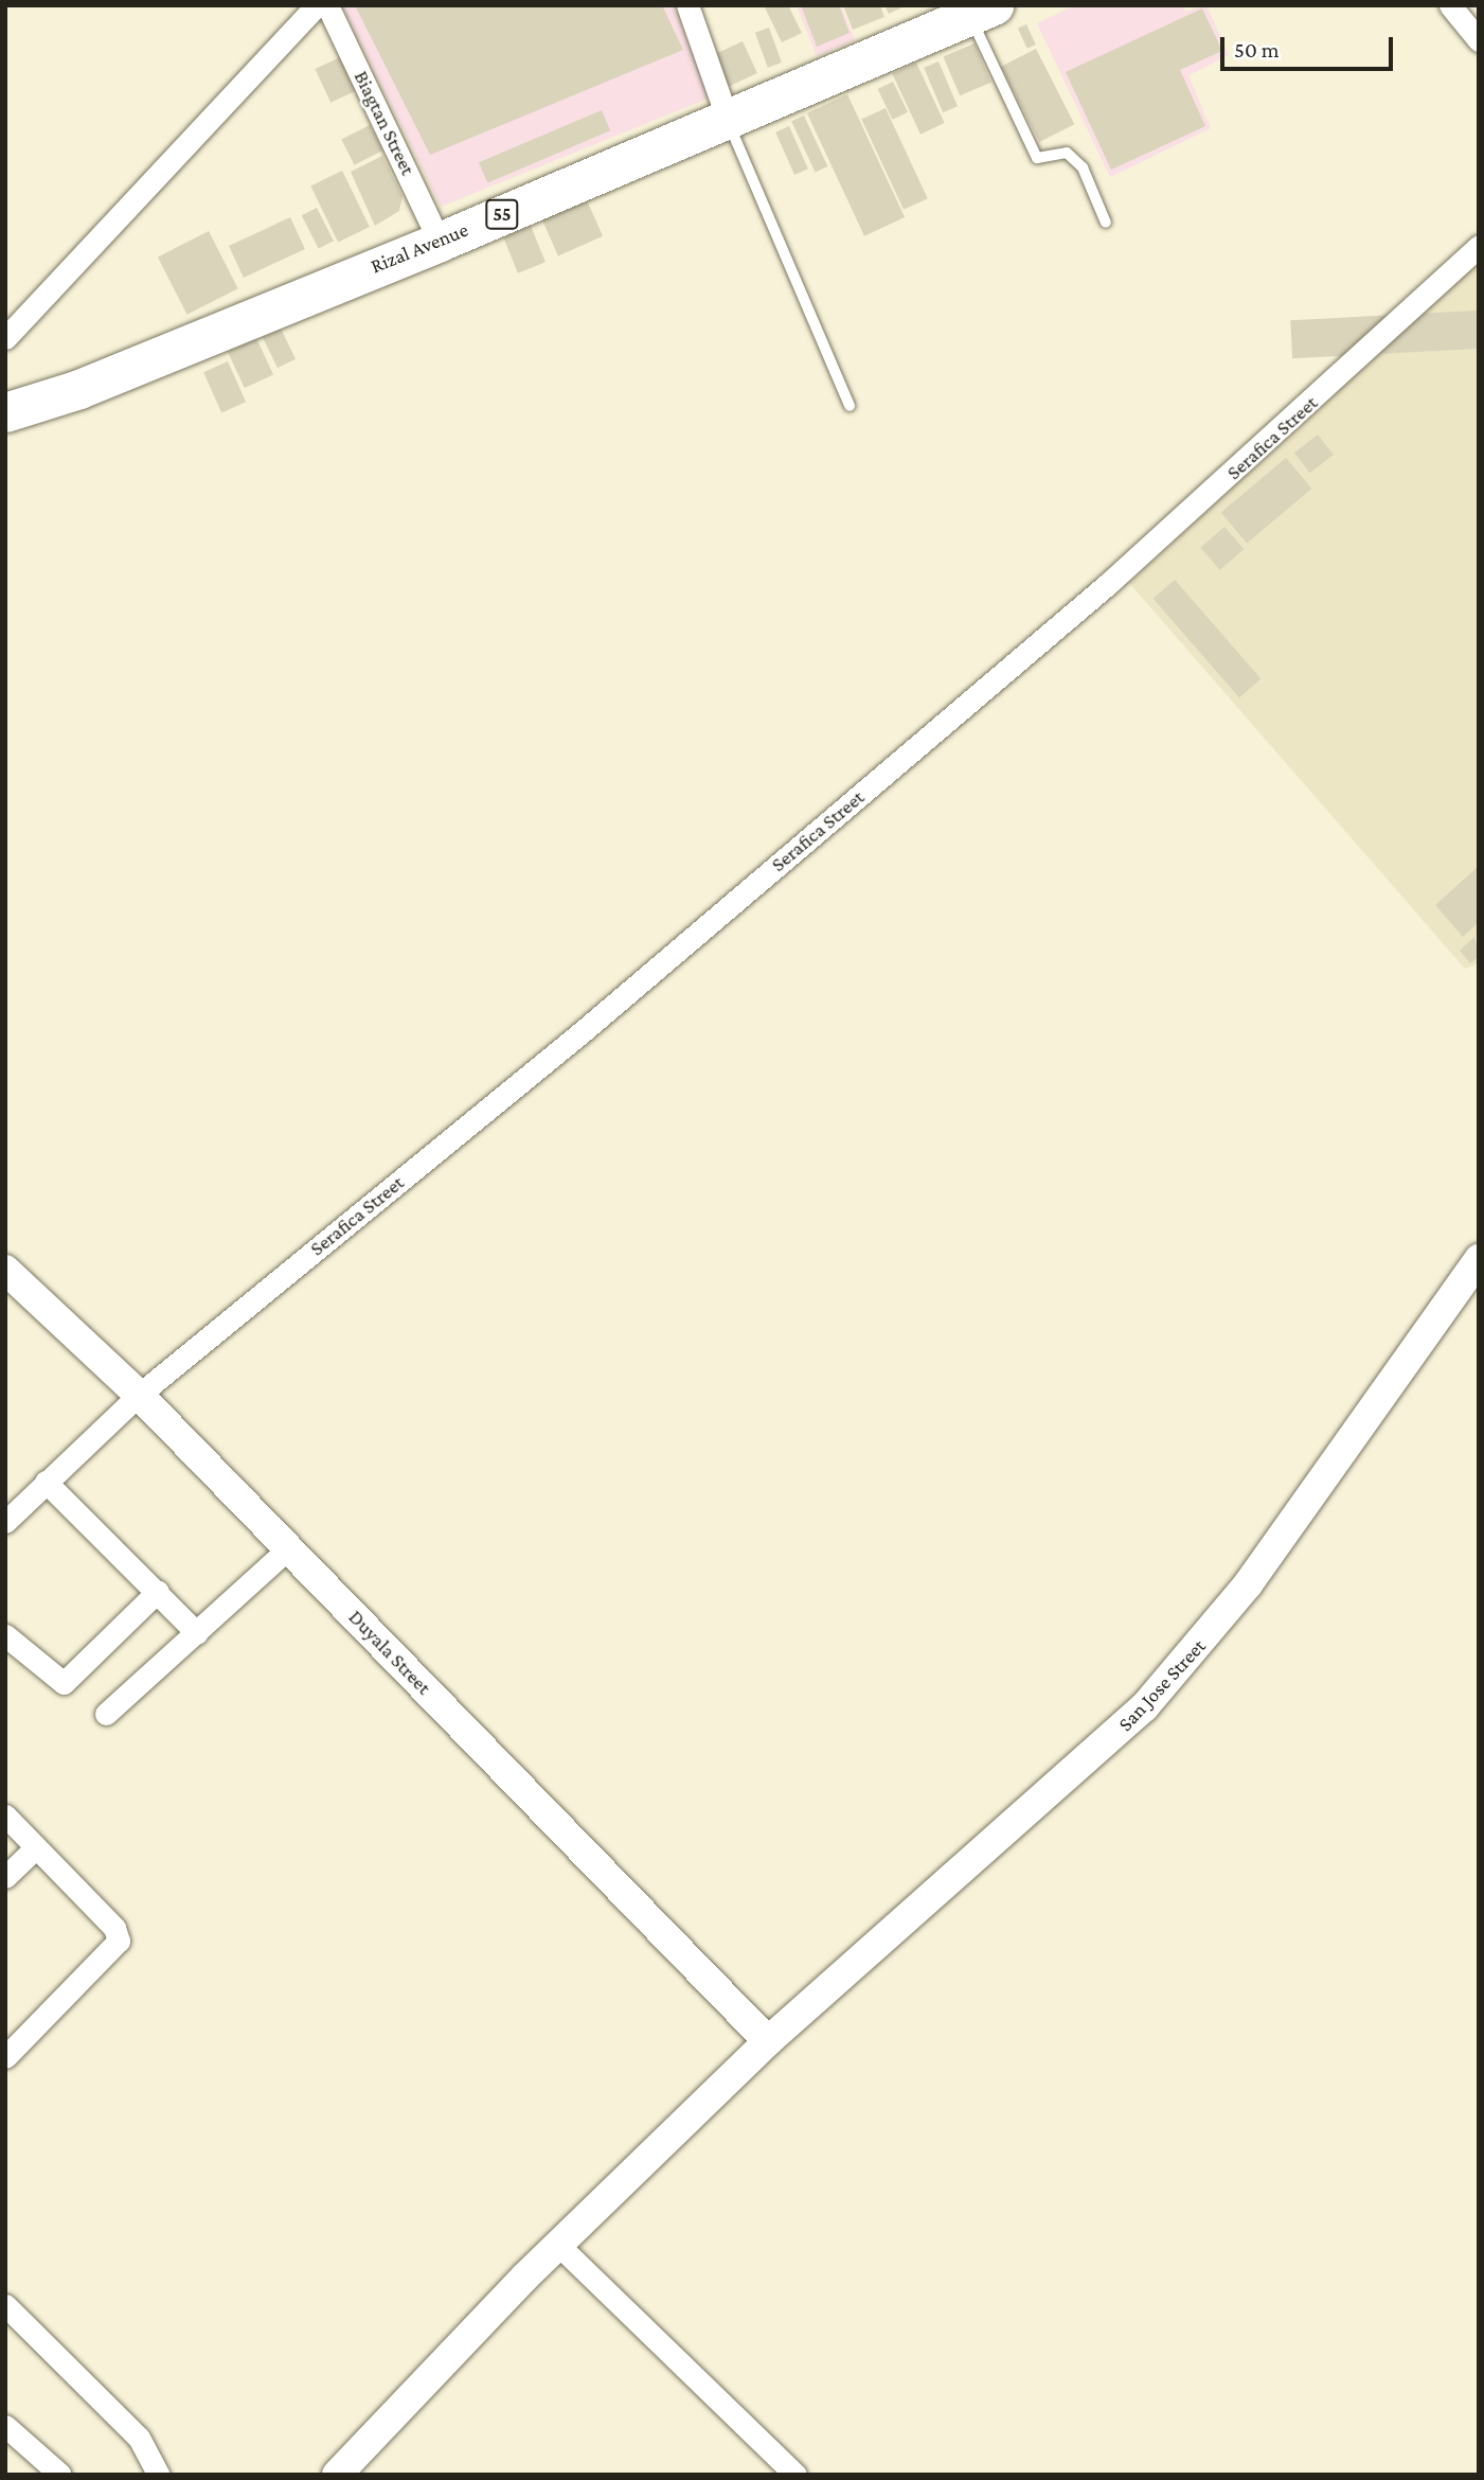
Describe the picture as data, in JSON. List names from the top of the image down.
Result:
{
  "streets": {
    "highway": ["55", "Rizal Avenue"],
    "street": [
      "Biagtan Street",
      "Serafica Street",
      "Duyala Street",
      "San Jose Street"
    ]
  },
  "crossings": [
    ["Biagtan Street", "Rizal Avenue"],
    ["Serafica Street", "Duyala Street"],
    ["Duyala Street", "San Jose Street"]
  ],
  "scale_bar": "50 m"
}
